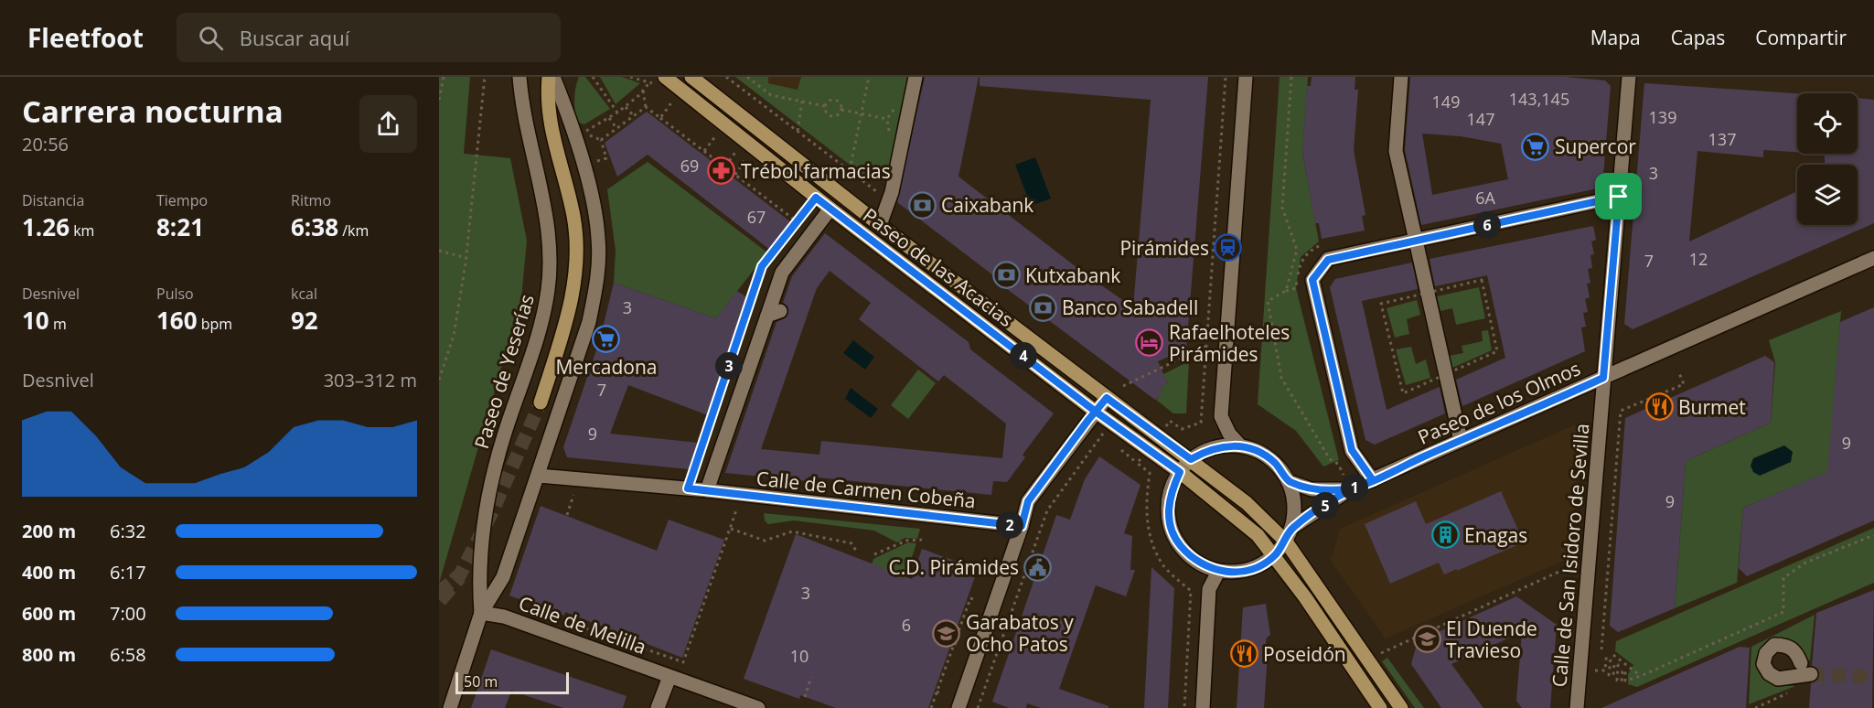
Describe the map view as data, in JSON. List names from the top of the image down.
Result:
{
  "streets": {
    "main road": ["Paseo de las Acacias"],
    "street": [
      "Paseo de Yeserías",
      "Paseo de los Olmos",
      "Calle de Carmen Cobeña",
      "Calle de San Isidoro de Sevilla",
      "Calle de Melilla"
    ]
  },
  "crossings": [
    ["Paseo de Yeserías", "Calle de Carmen Cobeña"],
    ["Paseo de Yeserías", "Calle de Melilla"],
    ["Paseo de los Olmos", "Calle de San Isidoro de Sevilla"]
  ],
  "places": {
    "supermarket": ["Supercor", "Mercadona"],
    "pharmacy": ["Trébol farmacias"],
    "bank": ["Caixabank", "Kutxabank", "Banco Sabadell"],
    "station": ["Pirámides"],
    "hotel": ["Rafaelhoteles Pirámides"],
    "restaurant": ["Burmet", "Poseidón"],
    "building": ["Enagas"],
    "public building": ["C.D. Pirámides"],
    "school or university": ["Garabatos y Ocho Patos", "El Duende Travieso"]
  },
  "house_numbers": [
    "143,145",
    "149",
    "139",
    "147",
    "137",
    "69",
    "3",
    "6A",
    "67",
    "12",
    "7",
    "3",
    "7",
    "9",
    "9",
    "9",
    "3",
    "6",
    "10"
  ],
  "scale_bar": "50 m",
  "page": {
    "header": "Fleetfoot",
    "search": "Buscar aquí",
    "nav": ["Mapa", "Capas", "Compartir"],
    "heading": ["Carrera nocturna", "20:56"],
    "stats": [
      ["Distancia", "1.26 km"],
      ["Tiempo", "8:21"],
      ["Ritmo", "6:38 /km"],
      ["Desnivel", "10 m"],
      ["Pulso", "160 bpm"],
      ["kcal", "92"]
    ],
    "pins": [
      "6",
      "4",
      "3",
      "1",
      "5",
      "2"
    ],
    "chart": ["Desnivel", "303–312 m"],
    "list": [
      {
        "name": "200 m",
        "note": "6:32"
      },
      {
        "name": "400 m",
        "note": "6:17"
      },
      {
        "name": "600 m",
        "note": "7:00"
      },
      {
        "name": "800 m",
        "note": "6:58"
      }
    ],
    "scale": "50 m"
  }
}
